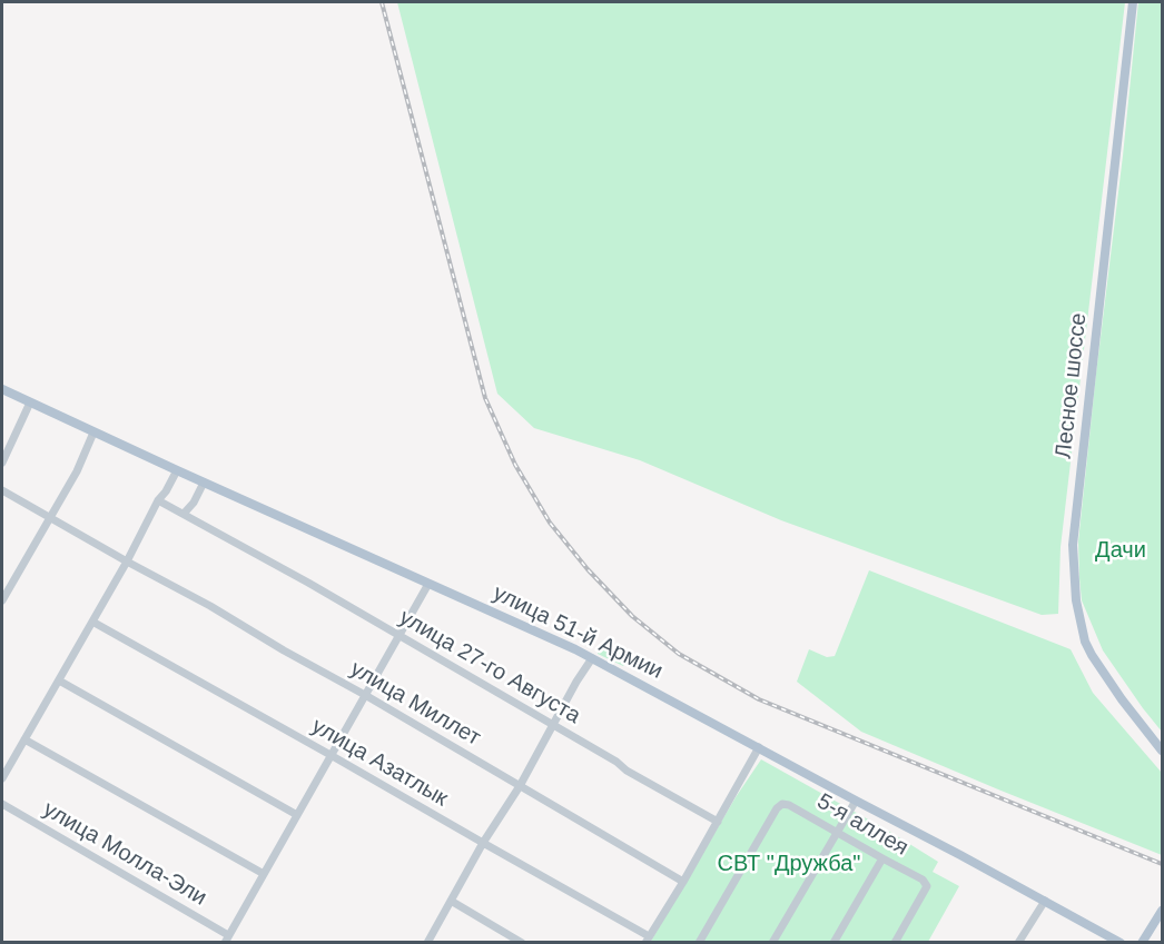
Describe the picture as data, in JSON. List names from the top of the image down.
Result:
{
  "streets": {
    "main road": ["Лесное шоссе", "улица 51-й Армии"],
    "street": [
      "улица 27-го Августа",
      "улица Миллет",
      "улица Азатлык",
      "5-я аллея",
      "улица Молла-Эли"
    ]
  },
  "parks": ["Дачи", "СВТ \"Дружба\""]
}
